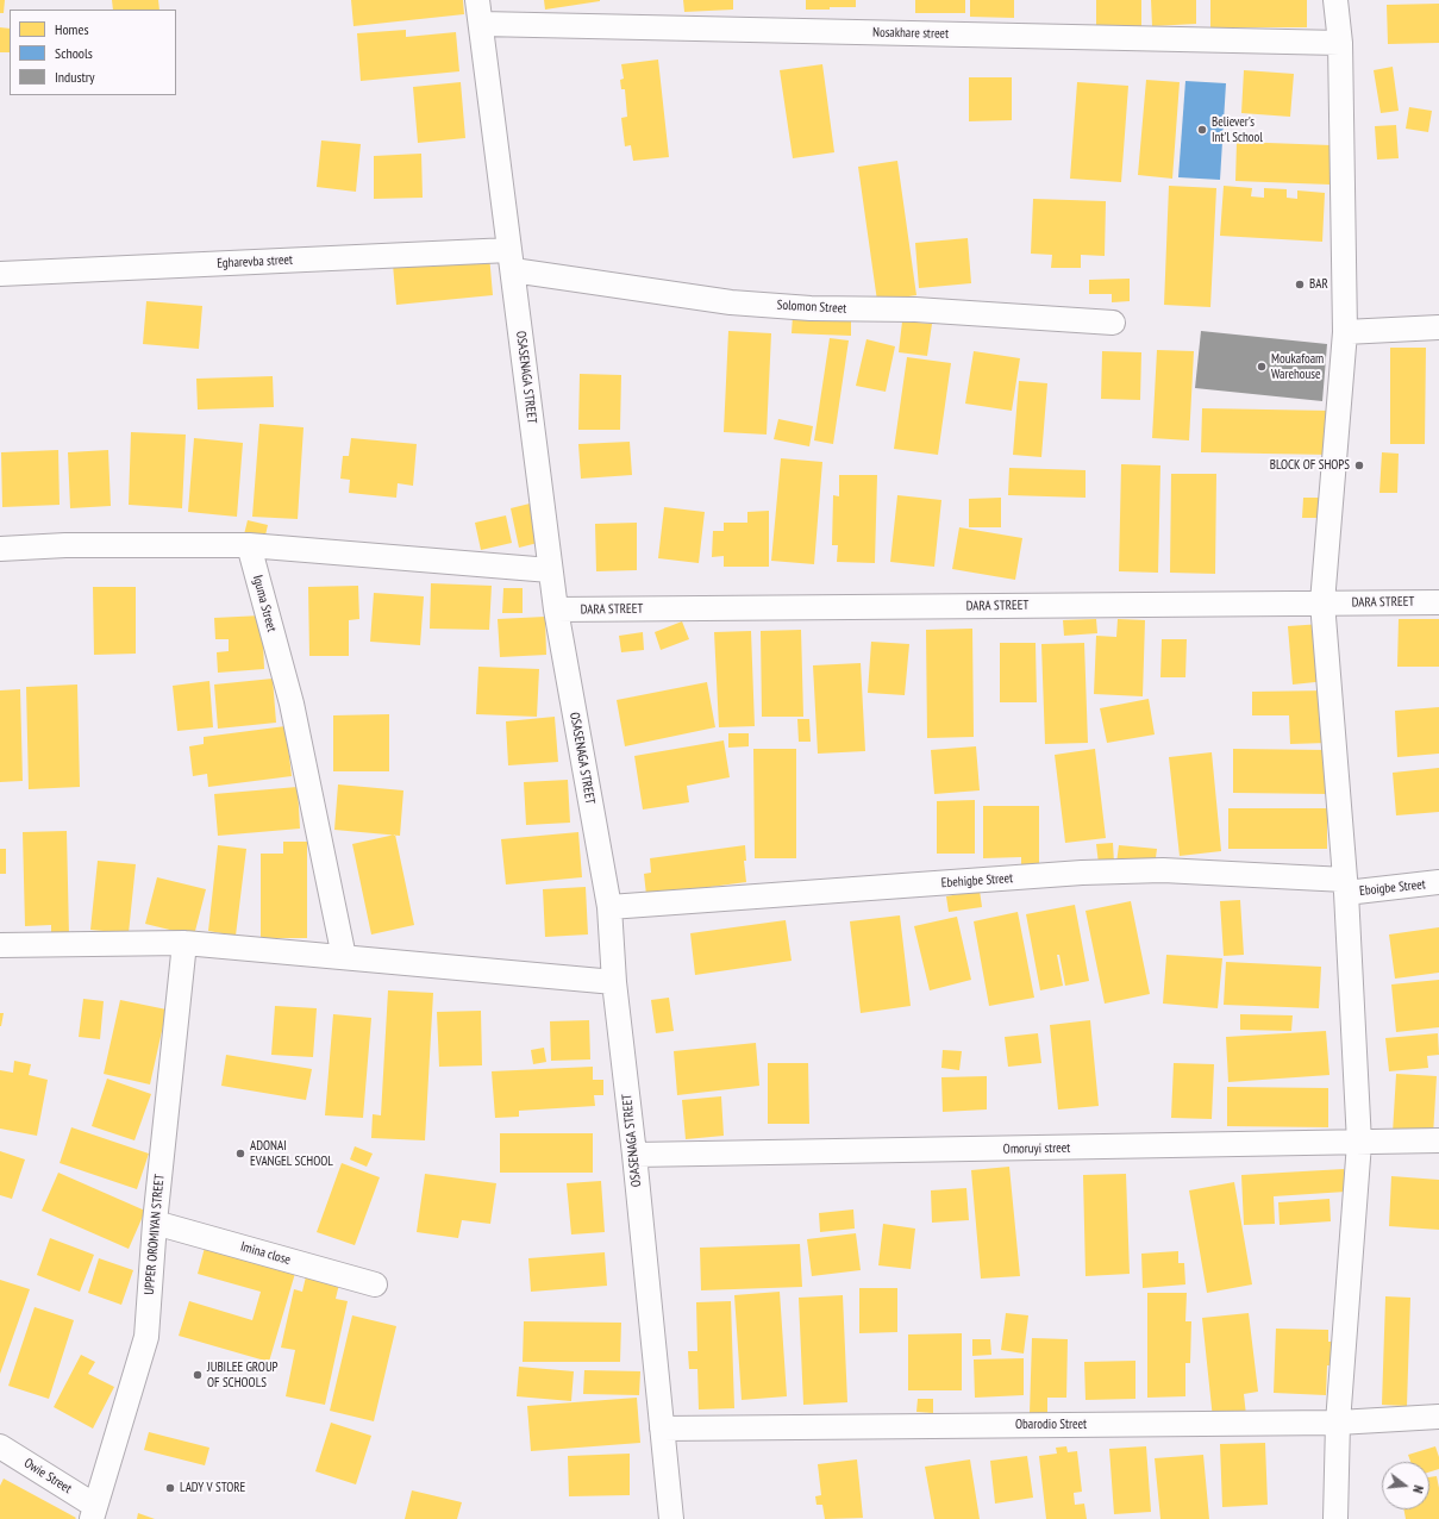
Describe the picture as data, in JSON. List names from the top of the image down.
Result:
{
  "streets": {
    "street": [
      "Nosakhare street",
      "Egharevba street",
      "Solomon Street",
      "OSASENAGA STREET",
      "DARA STREET",
      "Iguma Street",
      "Ebehigbe Street",
      "Eboigbe Street",
      "Omoruyi street",
      "UPPER OROMIYAN STREET",
      "Imina close",
      "Obarodio Street",
      "Owie Street"
    ]
  },
  "crossings": [
    ["Nosakhare street", "OSASENAGA STREET"],
    ["Egharevba street", "Solomon Street"],
    ["Egharevba street", "OSASENAGA STREET"],
    ["Solomon Street", "OSASENAGA STREET"],
    ["OSASENAGA STREET", "DARA STREET"],
    ["OSASENAGA STREET", "Ebehigbe Street"],
    ["OSASENAGA STREET", "Omoruyi street"],
    ["OSASENAGA STREET", "Obarodio Street"],
    ["Ebehigbe Street", "Eboigbe Street"],
    ["UPPER OROMIYAN STREET", "Imina close"],
    ["UPPER OROMIYAN STREET", "Owie Street"]
  ],
  "places": [
    "Believer's Int'l School",
    "BAR",
    "Moukafoam Warehouse",
    "BLOCK OF SHOPS",
    "ADONAI EVANGEL SCHOOL",
    "JUBILEE GROUP OF SCHOOLS",
    "LADY V STORE"
  ],
  "legend": ["Homes", "Schools", "Industry"],
  "north": "right"
}
